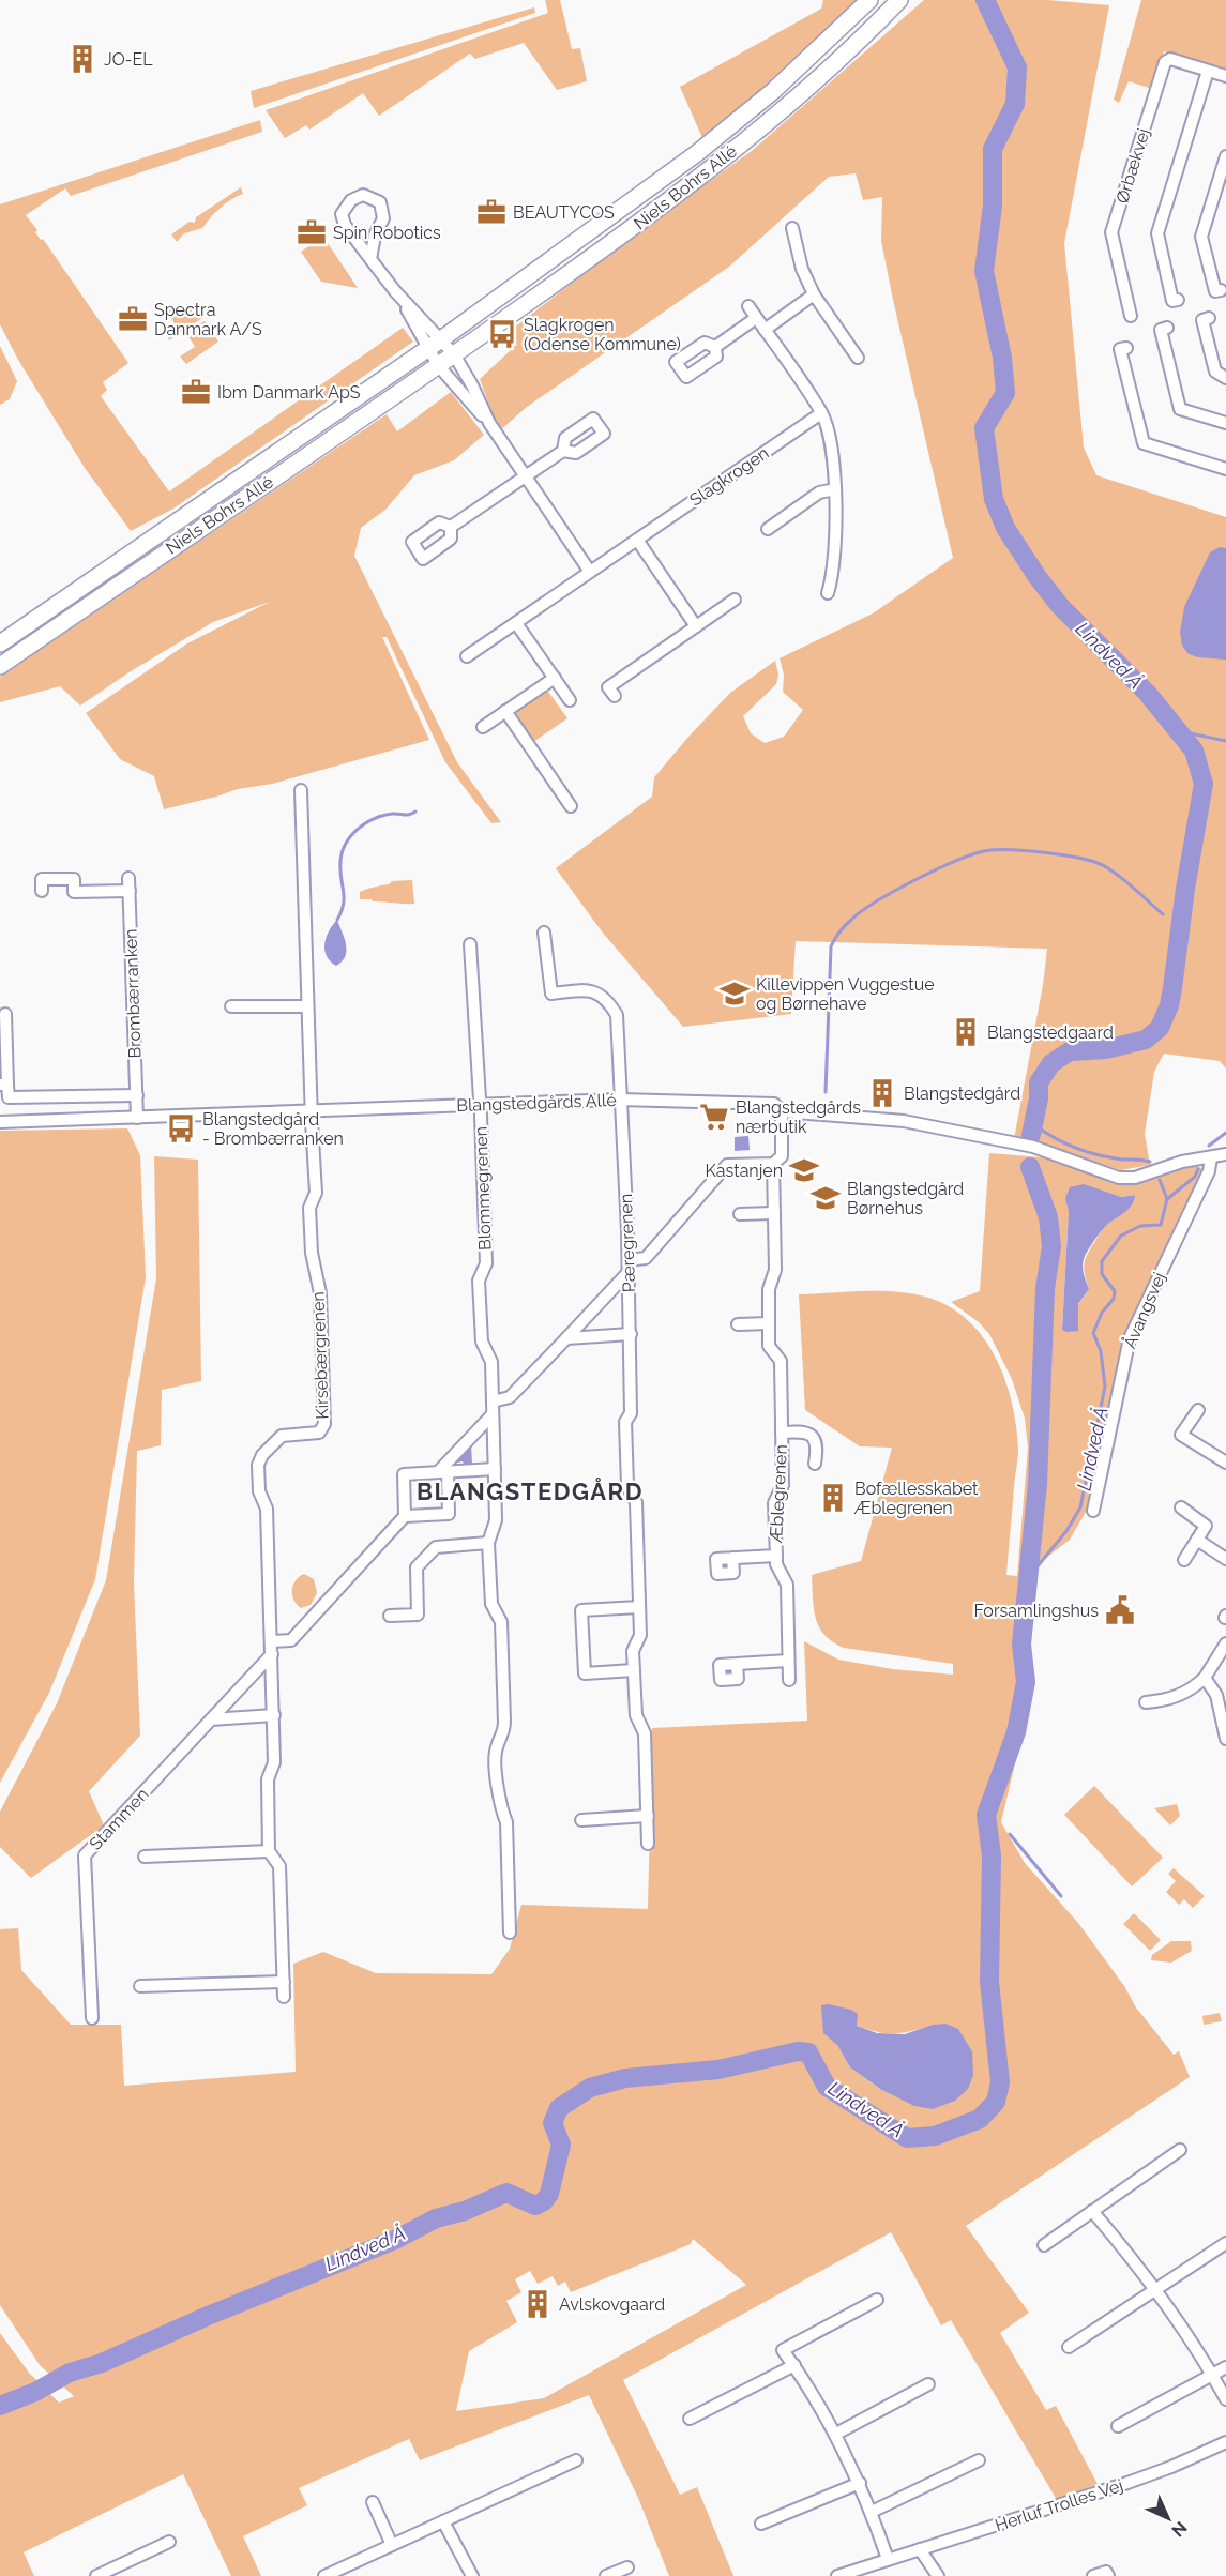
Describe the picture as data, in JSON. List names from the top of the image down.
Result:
{
  "streets": {
    "street": [
      "Ørbækvej",
      "Niels Bohrs Allé",
      "Slagkrogen",
      "Brombærranken",
      "Blangstedgårds Allé",
      "Blommegrenen",
      "Pæregrenen",
      "Åvangsvej",
      "Kirsebærgrenen",
      "Æblegrenen",
      "Stammen",
      "Herluf Trolles Vej"
    ]
  },
  "crossings": [
    ["Brombærranken", "Blangstedgårds Allé"],
    ["Blangstedgårds Allé", "Blommegrenen"],
    ["Blangstedgårds Allé", "Pæregrenen"],
    ["Blangstedgårds Allé", "Åvangsvej"],
    ["Blangstedgårds Allé", "Kirsebærgrenen"],
    ["Kirsebærgrenen", "Stammen"]
  ],
  "districts": ["BLANGSTEDGÅRD"],
  "water": ["Lindved Å"],
  "places": {
    "building": [
      "JO-EL",
      "Blangstedgaard",
      "Blangstedgård",
      "Bofællesskabet Æblegrenen",
      "Avlskovgaard"
    ],
    "office": [
      "BEAUTYCOS",
      "Spin Robotics",
      "Spectra Danmark A/S",
      "Ibm Danmark ApS"
    ],
    "bus stop": ["Slagkrogen (Odense Kommune)", "Blangstedgård - Brombærranken"],
    "school or university": ["Killevippen Vuggestue og Børnehave", "Kastanjen", "Blangstedgård Børnehus"],
    "supermarket": ["Blangstedgårds nærbutik"],
    "public building": ["Forsamlingshus"]
  },
  "north": "bottom right"
}
